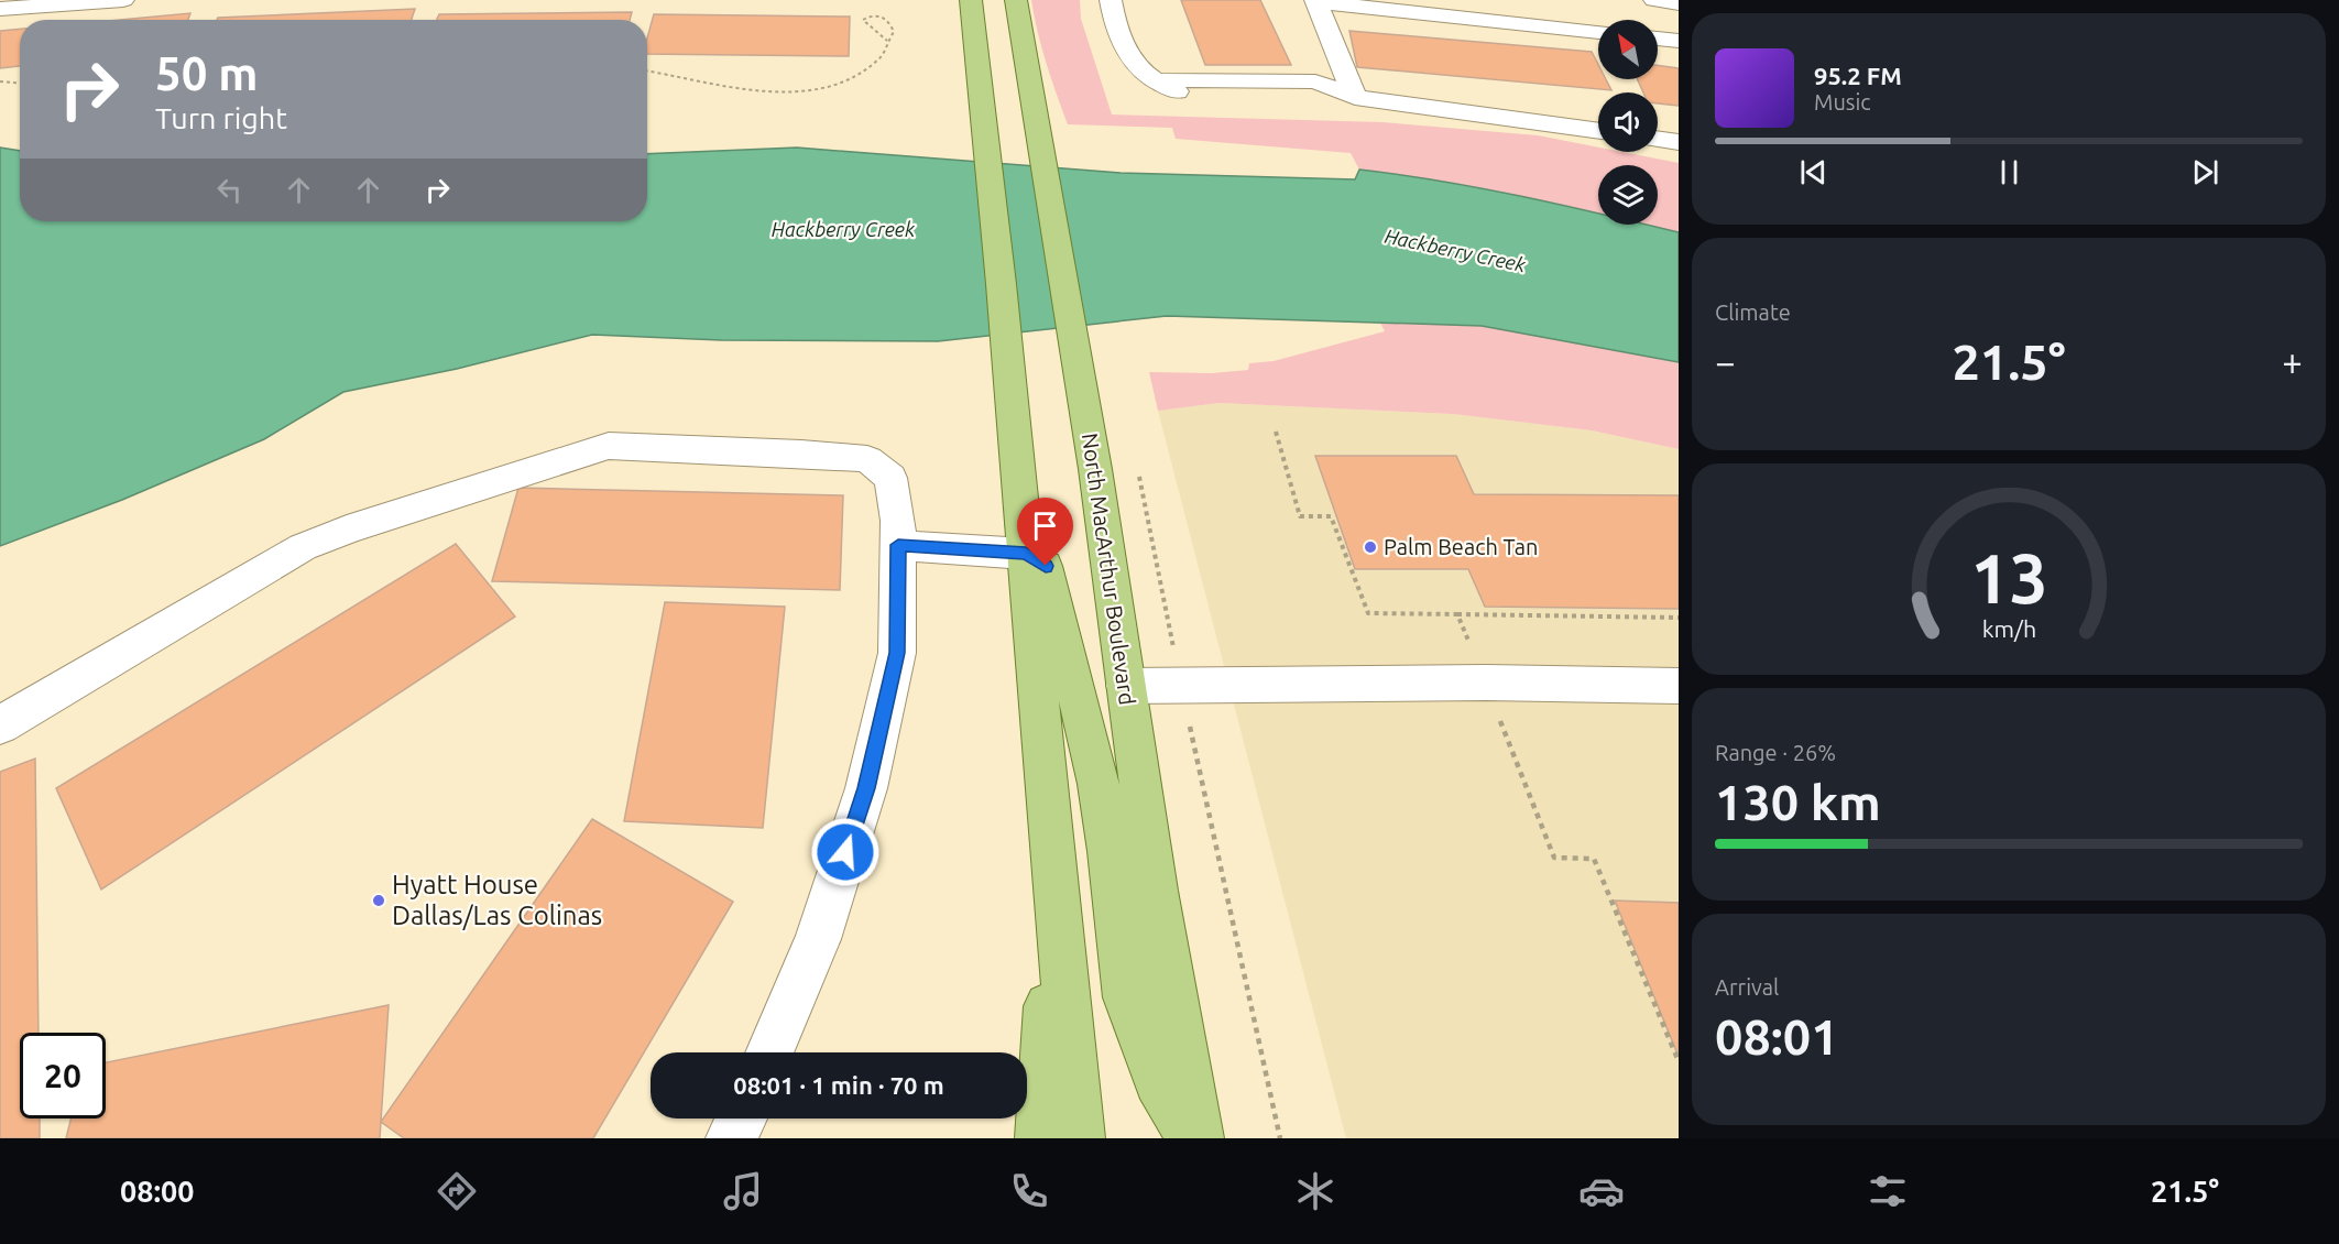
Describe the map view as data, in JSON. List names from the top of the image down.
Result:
{
  "streets": {
    "main road": ["North MacArthur Boulevard"]
  },
  "water": ["Hackberry Creek"],
  "places": ["Palm Beach Tan", "Hyatt House Dallas/Las Colinas"],
  "north": "top left",
  "page": {
    "turn": ["50 m", "Turn right"],
    "song": ["95.2 FM", "Music"],
    "tile": [
      "Climate",
      ["Range · 26%", "130 km"],
      ["Arrival", "08:01"]
    ],
    "heat": ["−", "21.5°", "+"],
    "limit": "20",
    "trip": "08:01 · 1 min · 70 m",
    "tabs": ["08:00", "21.5°"],
    "gauge": ["13", "km/h"]
  }
}
